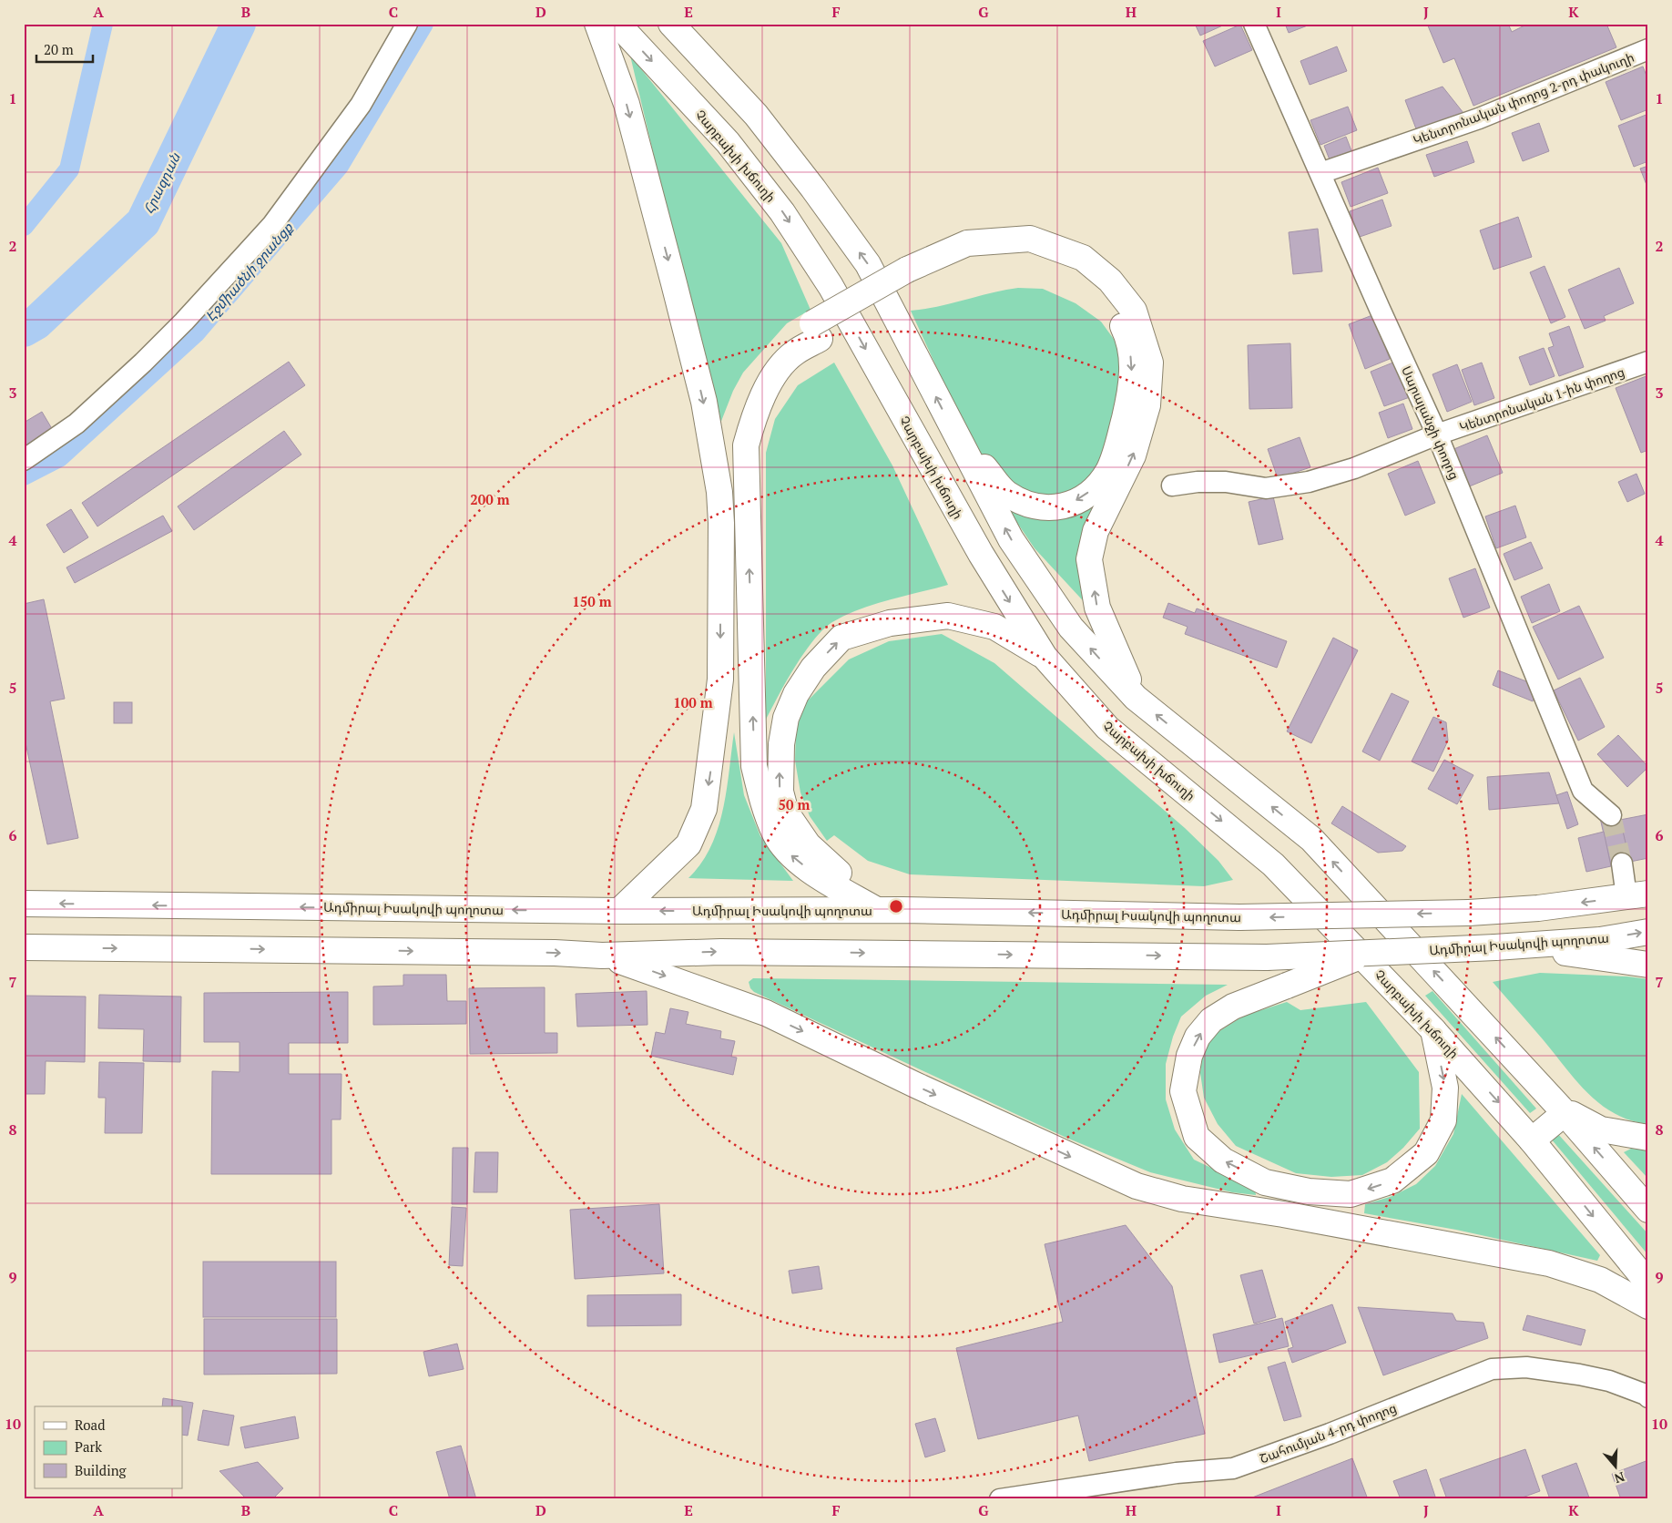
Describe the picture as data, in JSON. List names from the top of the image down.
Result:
{
  "streets": {
    "highway": ["Չարբախի խճուղի", "Ադմիրալ Իսակովի պողոտա"],
    "street": [
      "Կենտրոնական փողոց 2-րդ փակուղի",
      "Կենտրոնական 1-ին փողոց",
      "Սարալանջի փողոց",
      "Շահումյան 4-րդ փողոց"
    ]
  },
  "crossings": [
    ["Կենտրոնական փողոց 2-րդ փակուղի", "Սարալանջի փողոց"],
    ["Կենտրոնական 1-ին փողոց", "Սարալանջի փողոց"]
  ],
  "water": ["Հրազդան", "Էջմիածնի ջրանցք"],
  "legend": ["Road", "Park", "Building"],
  "scale_bar": "20 m",
  "north": "bottom",
  "grid": {
    "columns": [
      "A",
      "B",
      "C",
      "D",
      "E",
      "F",
      "G",
      "H",
      "I",
      "J",
      "K"
    ],
    "rows": [
      "1",
      "2",
      "3",
      "4",
      "5",
      "6",
      "7",
      "8",
      "9",
      "10"
    ]
  },
  "rings": [
    "200 m",
    "150 m",
    "100 m",
    "50 m"
  ]
}
